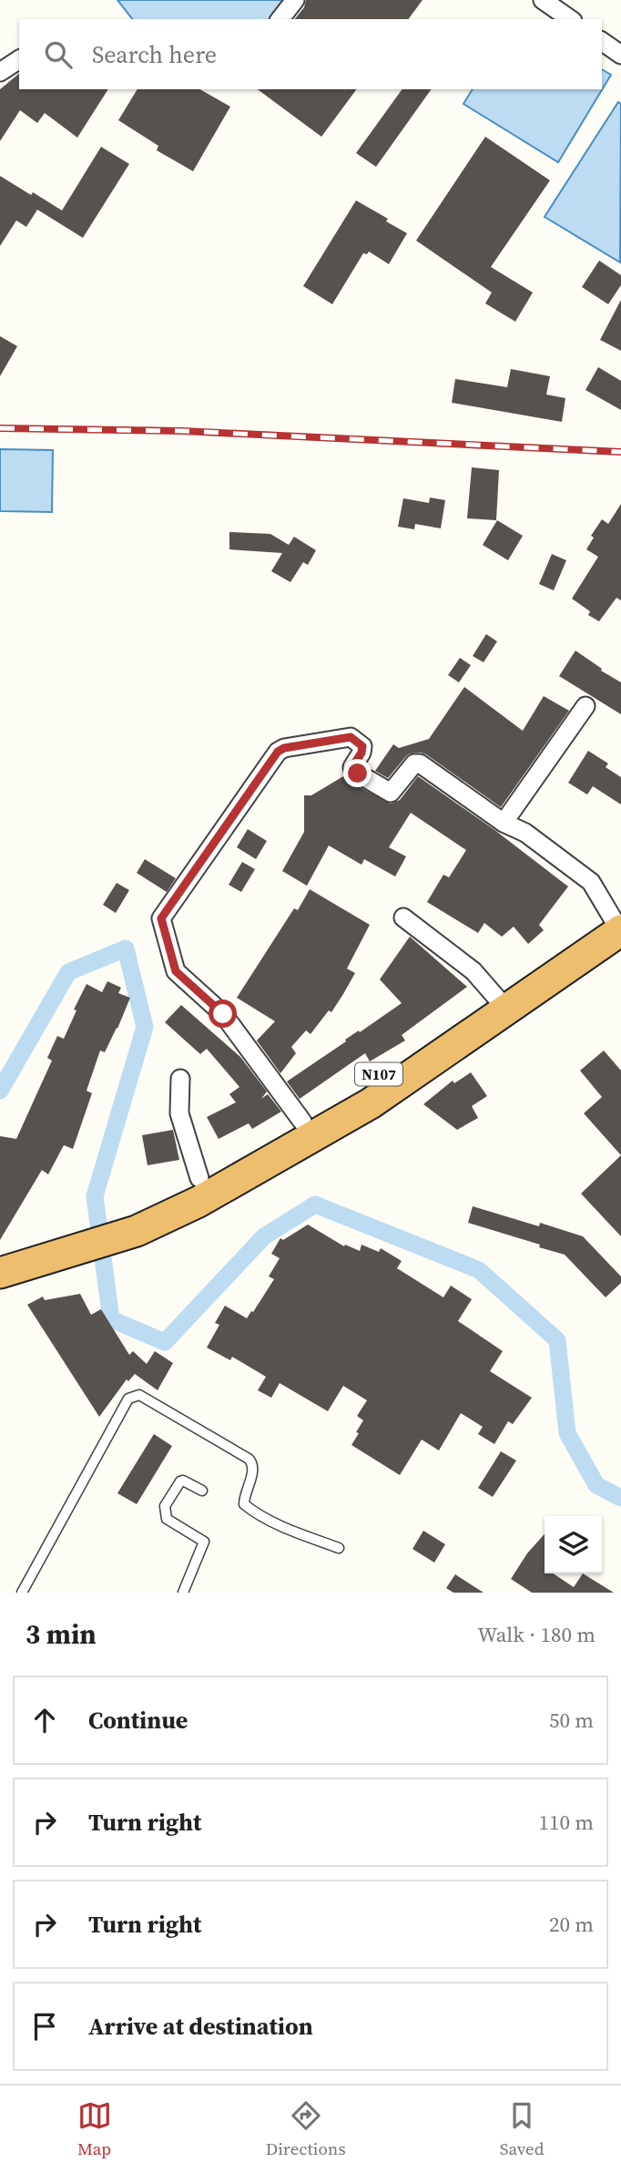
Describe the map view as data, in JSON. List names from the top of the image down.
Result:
{
  "streets": {
    "highway": ["N107"]
  },
  "page": {
    "search": "Search here",
    "heading": ["3 min", "Walk · 180 m"],
    "list": [
      ["Continue", "50 m"],
      ["Turn right", "110 m"],
      ["Turn right", "20 m"],
      "Arrive at destination"
    ],
    "nav": ["Map", "Directions", "Saved"]
  }
}
